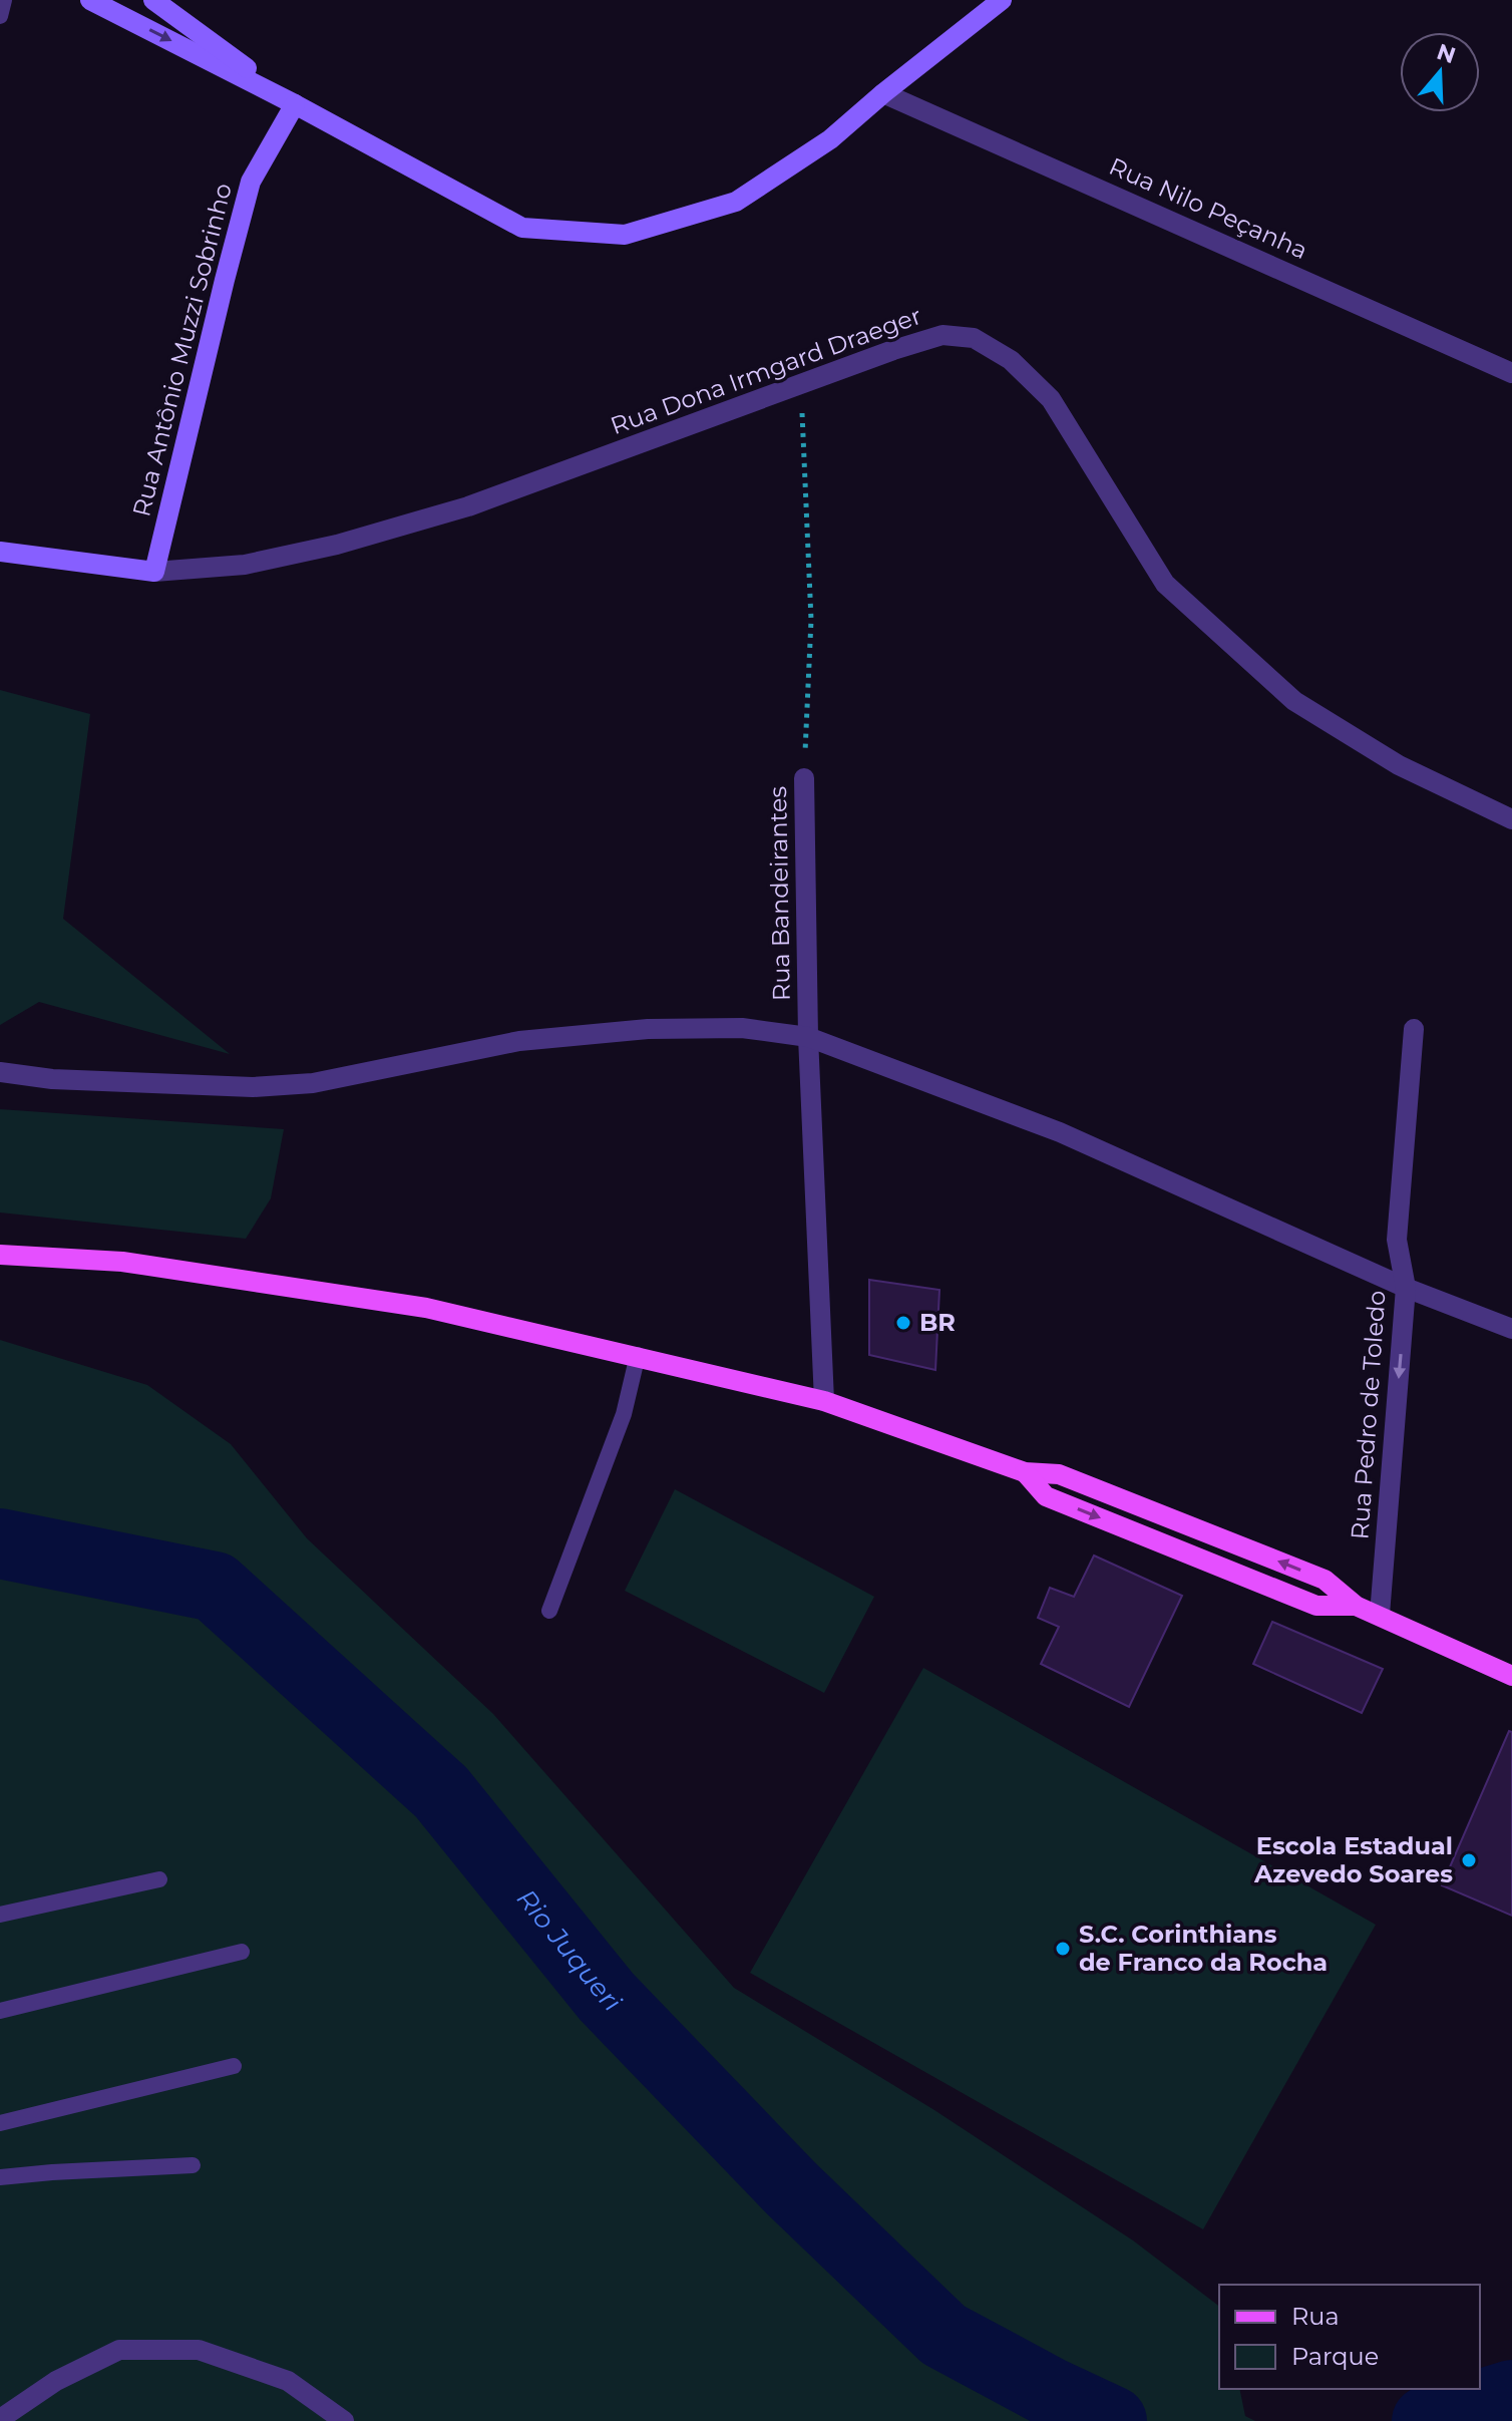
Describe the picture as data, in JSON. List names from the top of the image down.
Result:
{
  "streets": {
    "main road": ["Rua Antônio Muzzi Sobrinho", "Rua Dona Irmgard Draeger"],
    "street": ["Rua Nilo Peçanha", "Rua Bandeirantes", "Rua Pedro de Toledo"]
  },
  "crossings": [
    ["Rua Antônio Muzzi Sobrinho", "Rua Dona Irmgard Draeger"],
    ["Rua Dona Irmgard Draeger", "Rua Bandeirantes"]
  ],
  "one_way": ["Rua Pedro de Toledo"],
  "water": ["Rio Juqueri"],
  "places": ["BR", "Escola Estadual Azevedo Soares", "S.C. Corinthians de Franco da Rocha"],
  "legend": ["Rua", "Parque"],
  "north": "top"
}
